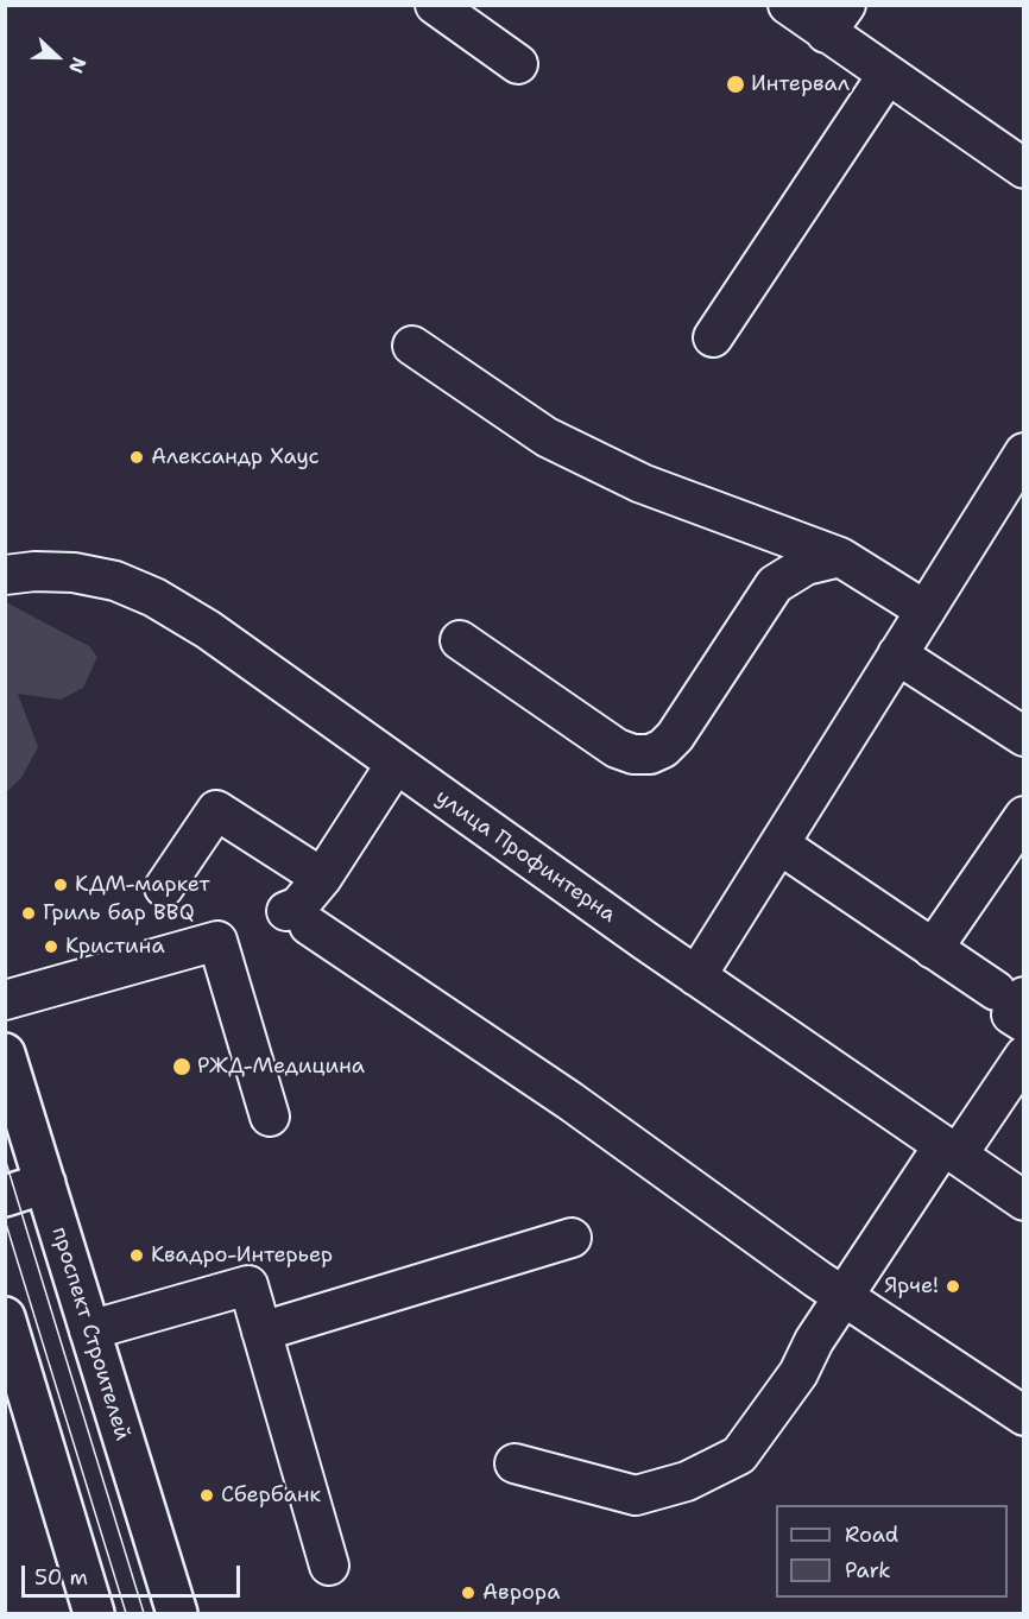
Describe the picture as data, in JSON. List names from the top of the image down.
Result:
{
  "streets": {
    "main road": ["проспект Строителей"],
    "street": ["улица Профинтерна"]
  },
  "places": [
    "Интервал",
    "Александр Хаус",
    "КДМ-маркет",
    "Гриль бар BBQ",
    "Кристина",
    "РЖД-Медицина",
    "Квадро-Интерьер",
    "Ярче!",
    "Сбербанк",
    "Аврора"
  ],
  "legend": ["Road", "Park"],
  "scale_bar": "50 m",
  "north": "right"
}
